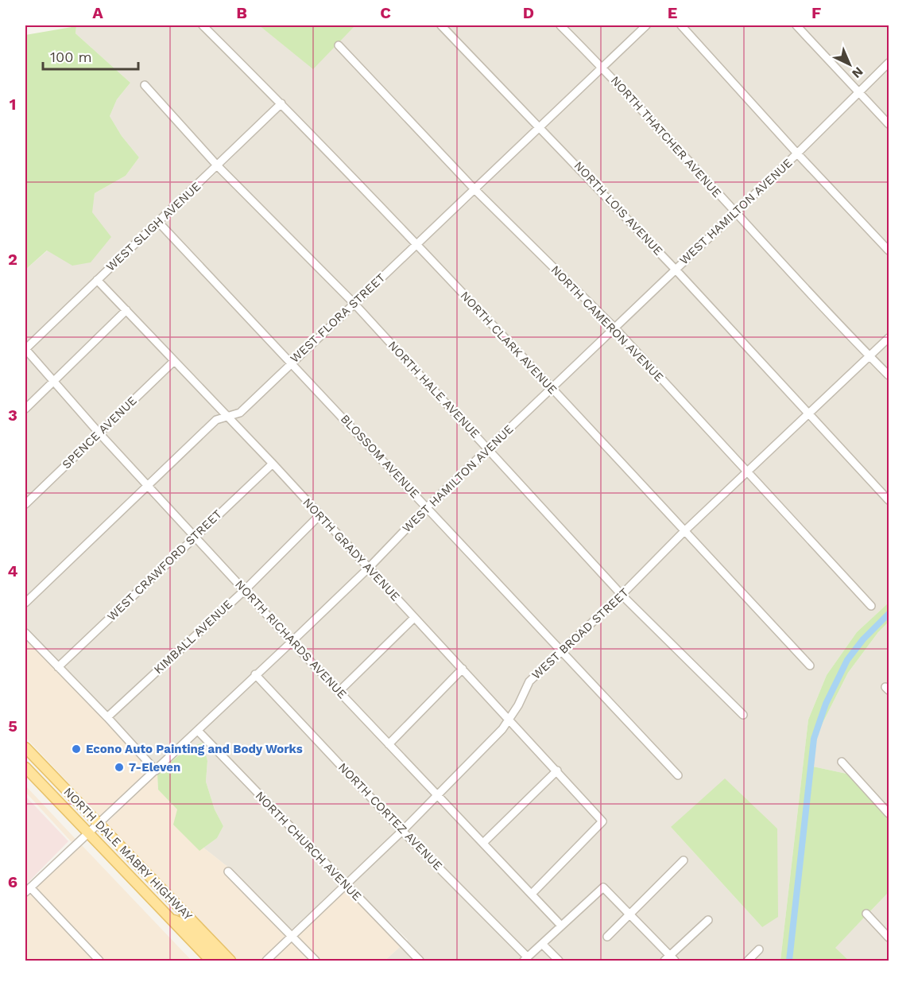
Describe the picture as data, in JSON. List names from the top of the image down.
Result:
{
  "streets": {
    "main road": ["NORTH DALE MABRY HIGHWAY"],
    "street": [
      "NORTH THATCHER AVENUE",
      "NORTH LOIS AVENUE",
      "WEST HAMILTON AVENUE",
      "WEST SLIGH AVENUE",
      "WEST FLORA STREET",
      "NORTH CAMERON AVENUE",
      "NORTH CLARK AVENUE",
      "NORTH HALE AVENUE",
      "SPENCE AVENUE",
      "BLOSSOM AVENUE",
      "NORTH GRADY AVENUE",
      "WEST CRAWFORD STREET",
      "WEST BROAD STREET",
      "KIMBALL AVENUE",
      "NORTH RICHARDS AVENUE",
      "NORTH CORTEZ AVENUE",
      "NORTH CHURCH AVENUE"
    ]
  },
  "crossings": [
    ["NORTH THATCHER AVENUE", "WEST HAMILTON AVENUE"],
    ["NORTH THATCHER AVENUE", "WEST FLORA STREET"],
    ["NORTH THATCHER AVENUE", "WEST BROAD STREET"],
    ["NORTH LOIS AVENUE", "WEST HAMILTON AVENUE"],
    ["NORTH LOIS AVENUE", "WEST FLORA STREET"],
    ["NORTH LOIS AVENUE", "WEST BROAD STREET"],
    ["WEST HAMILTON AVENUE", "NORTH CAMERON AVENUE"],
    ["WEST HAMILTON AVENUE", "NORTH CLARK AVENUE"],
    ["WEST HAMILTON AVENUE", "NORTH HALE AVENUE"],
    ["WEST HAMILTON AVENUE", "BLOSSOM AVENUE"],
    ["WEST HAMILTON AVENUE", "NORTH GRADY AVENUE"],
    ["WEST HAMILTON AVENUE", "NORTH RICHARDS AVENUE"],
    ["WEST HAMILTON AVENUE", "NORTH CORTEZ AVENUE"],
    ["WEST HAMILTON AVENUE", "NORTH CHURCH AVENUE"],
    ["WEST HAMILTON AVENUE", "NORTH DALE MABRY HIGHWAY"],
    ["WEST SLIGH AVENUE", "NORTH CLARK AVENUE"],
    ["WEST SLIGH AVENUE", "NORTH HALE AVENUE"],
    ["WEST SLIGH AVENUE", "BLOSSOM AVENUE"],
    ["WEST SLIGH AVENUE", "NORTH GRADY AVENUE"],
    ["WEST SLIGH AVENUE", "NORTH RICHARDS AVENUE"],
    ["WEST FLORA STREET", "NORTH CAMERON AVENUE"],
    ["WEST FLORA STREET", "NORTH CLARK AVENUE"],
    ["WEST FLORA STREET", "NORTH HALE AVENUE"],
    ["WEST FLORA STREET", "BLOSSOM AVENUE"],
    ["WEST FLORA STREET", "NORTH GRADY AVENUE"],
    ["WEST FLORA STREET", "NORTH RICHARDS AVENUE"],
    ["NORTH CAMERON AVENUE", "WEST BROAD STREET"],
    ["NORTH CLARK AVENUE", "WEST BROAD STREET"],
    ["NORTH HALE AVENUE", "WEST BROAD STREET"],
    ["SPENCE AVENUE", "NORTH GRADY AVENUE"],
    ["SPENCE AVENUE", "NORTH RICHARDS AVENUE"],
    ["BLOSSOM AVENUE", "WEST BROAD STREET"],
    ["NORTH GRADY AVENUE", "WEST CRAWFORD STREET"],
    ["NORTH GRADY AVENUE", "WEST BROAD STREET"],
    ["NORTH GRADY AVENUE", "KIMBALL AVENUE"],
    ["NORTH GRADY AVENUE", "NORTH RICHARDS AVENUE"],
    ["WEST CRAWFORD STREET", "NORTH RICHARDS AVENUE"],
    ["WEST BROAD STREET", "NORTH RICHARDS AVENUE"],
    ["WEST BROAD STREET", "NORTH CORTEZ AVENUE"],
    ["WEST BROAD STREET", "NORTH CHURCH AVENUE"],
    ["KIMBALL AVENUE", "NORTH RICHARDS AVENUE"]
  ],
  "places": ["Econo Auto Painting and Body Works", "7-Eleven"],
  "scale_bar": "100 m",
  "north": "bottom right",
  "grid": {
    "columns": [
      "A",
      "B",
      "C",
      "D",
      "E",
      "F"
    ],
    "rows": [
      "1",
      "2",
      "3",
      "4",
      "5",
      "6"
    ]
  }
}
